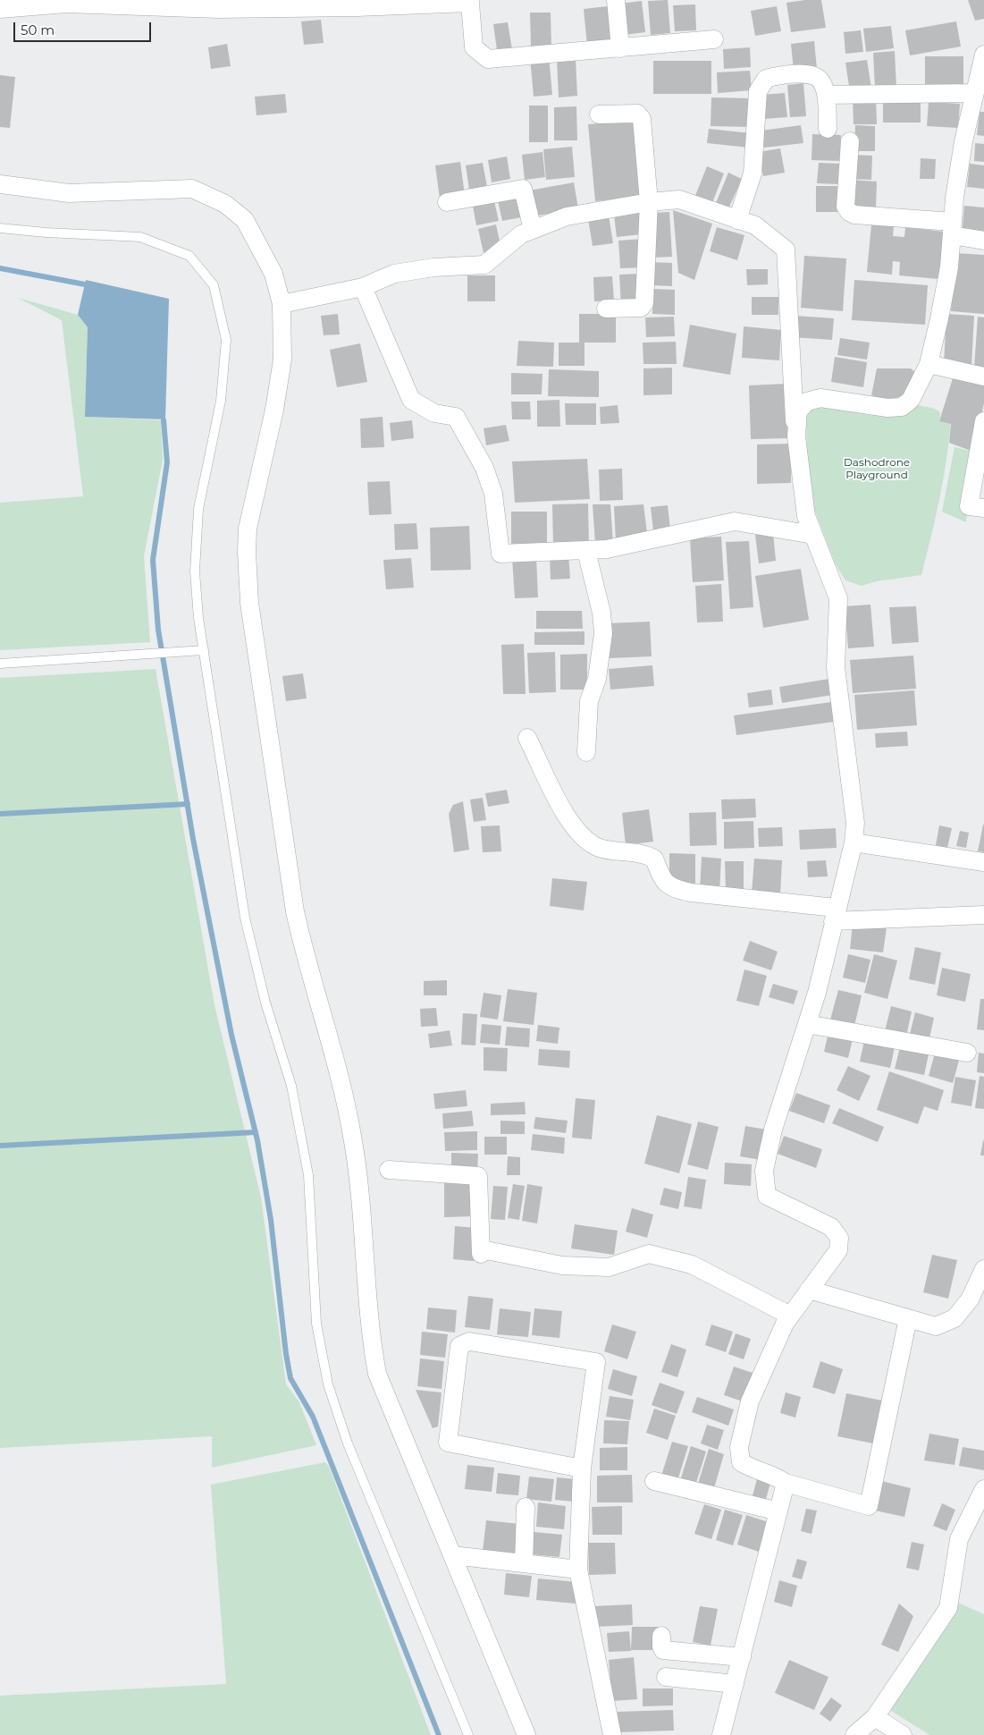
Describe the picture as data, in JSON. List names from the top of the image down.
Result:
{
  "parks": ["Dashodrone Playground"],
  "scale_bar": "50 m"
}
